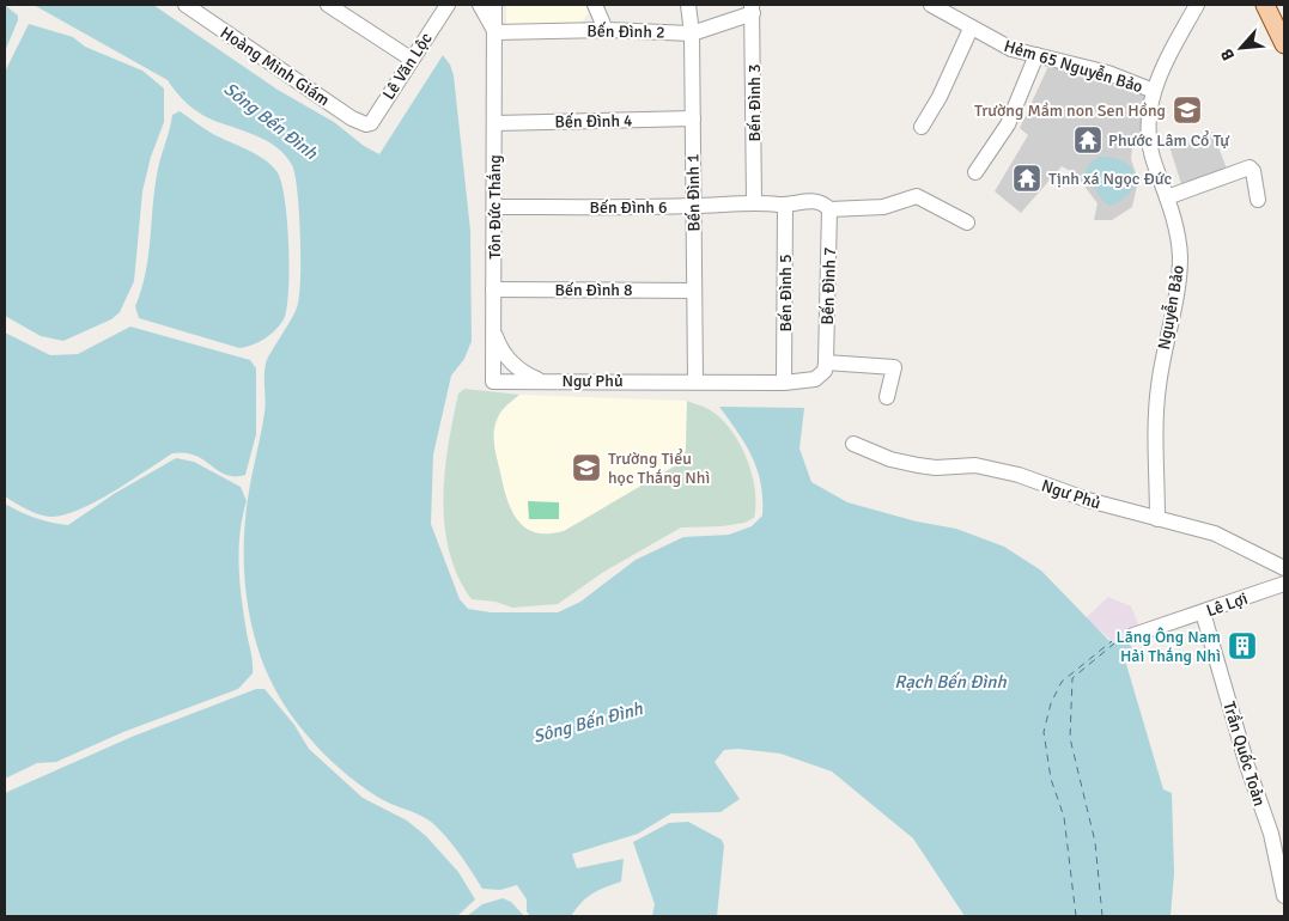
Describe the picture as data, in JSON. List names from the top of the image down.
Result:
{
  "streets": {
    "street": [
      "Bến Đình 2",
      "Hoàng Minh Giám",
      "Lê Văn Lộc",
      "Hẻm 65 Nguyễn Bảo",
      "Bến Đình 3",
      "Bến Đình 4",
      "Bến Đình 1",
      "Tôn Đức Thắng",
      "Bến Đình 6",
      "Bến Đình 7",
      "Bến Đình 8",
      "Bến Đình 5",
      "Nguyễn Bảo",
      "Ngư Phủ",
      "Lê Lợi",
      "Trần Quốc Toản"
    ]
  },
  "crossings": [
    ["Bến Đình 2", "Bến Đình 3"],
    ["Bến Đình 2", "Bến Đình 1"],
    ["Bến Đình 2", "Tôn Đức Thắng"],
    ["Hoàng Minh Giám", "Lê Văn Lộc"],
    ["Hẻm 65 Nguyễn Bảo", "Nguyễn Bảo"],
    ["Bến Đình 3", "Bến Đình 6"],
    ["Bến Đình 4", "Bến Đình 1"],
    ["Bến Đình 4", "Tôn Đức Thắng"],
    ["Bến Đình 1", "Bến Đình 6"],
    ["Bến Đình 1", "Bến Đình 8"],
    ["Bến Đình 1", "Ngư Phủ"],
    ["Tôn Đức Thắng", "Bến Đình 6"],
    ["Tôn Đức Thắng", "Bến Đình 8"],
    ["Tôn Đức Thắng", "Ngư Phủ"],
    ["Bến Đình 6", "Bến Đình 7"],
    ["Bến Đình 6", "Bến Đình 5"],
    ["Bến Đình 7", "Ngư Phủ"],
    ["Bến Đình 5", "Ngư Phủ"],
    ["Nguyễn Bảo", "Ngư Phủ"],
    ["Lê Lợi", "Trần Quốc Toản"]
  ],
  "water": ["Sông Bến Đình", "Rạch Bến Đình"],
  "places": {
    "school or university": ["Trường Mầm non Sen Hồng", "Trường Tiểu học Thắng Nhì"],
    "temple": ["Phước Lâm Cổ Tự", "Tịnh xá Ngọc Đức"],
    "building": ["Lăng Ông Nam Hải Thắng Nhì"]
  },
  "north": "bottom left"
}
